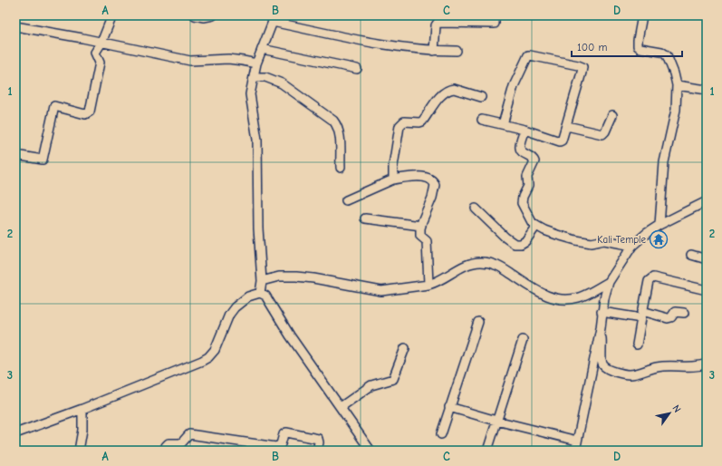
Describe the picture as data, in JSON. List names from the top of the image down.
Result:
{
  "places": {
    "temple": ["Kali Temple"]
  },
  "scale_bar": "100 m",
  "north": "top right",
  "grid": {
    "columns": [
      "A",
      "B",
      "C",
      "D"
    ],
    "rows": ["1", "2", "3"]
  }
}
